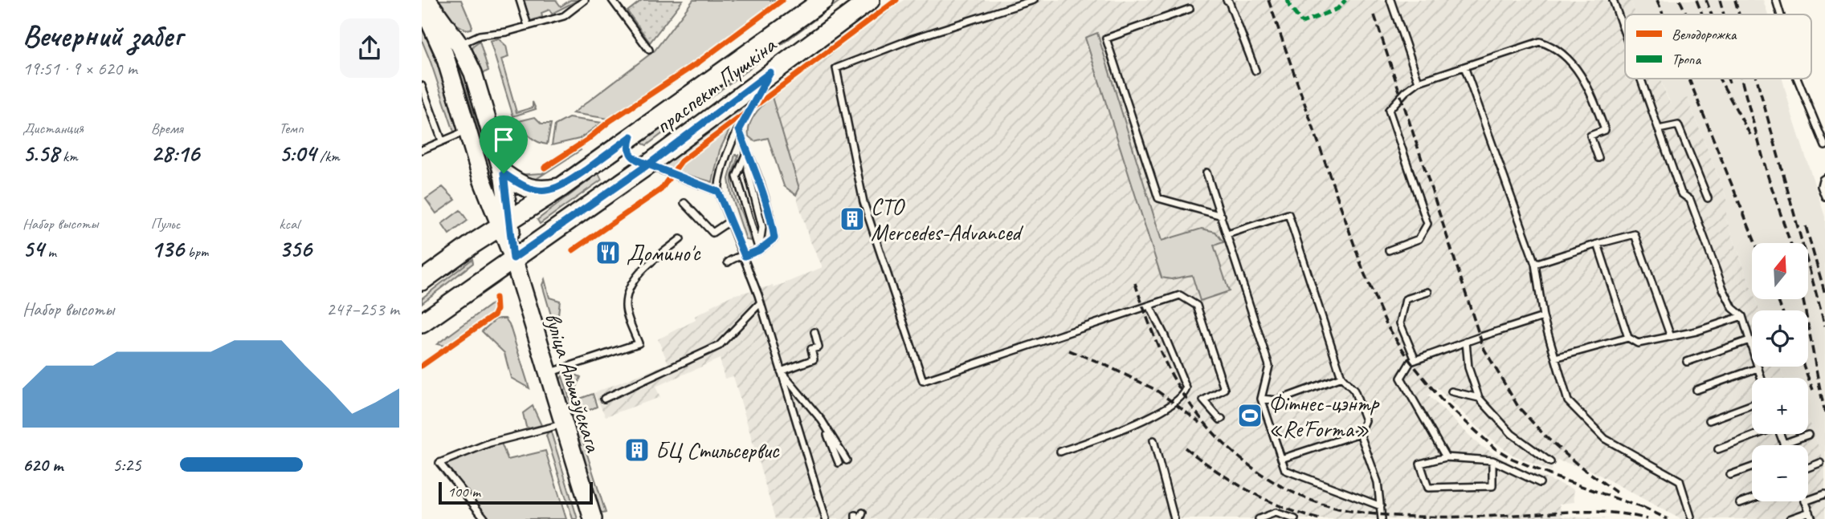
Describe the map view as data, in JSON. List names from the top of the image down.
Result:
{
  "streets": {
    "main road": ["праспект Пушкіна", "вуліца Альшэўскага"]
  },
  "crossings": [
    ["праспект Пушкіна", "вуліца Альшэўскага"]
  ],
  "places": {
    "building": ["СТО Mercedes-Advanced", "БЦ Стильсервис"],
    "restaurant": ["Домино'c"],
    "sports": ["Фітнес-цэнтр «Re'Forma»"]
  },
  "legend": ["Велодорожка", "Тропа"],
  "scale_bar": "100 m",
  "north": "top",
  "page": {
    "heading": ["Вечерний забег", "19:51 · 9 × 620 m"],
    "stats": [
      ["Дистанция", "5.58 km"],
      ["Время", "28:16"],
      ["Темп", "5:04 /km"],
      ["Набор высоты", "54 m"],
      ["Пульс", "136 bpm"],
      ["kcal", "356"]
    ],
    "map_buttons": ["+", "−"],
    "chart": ["Набор высоты", "247–253 m"],
    "list": [
      {
        "name": "620 m",
        "note": "5:25"
      }
    ],
    "scale": "100 m"
  }
}
